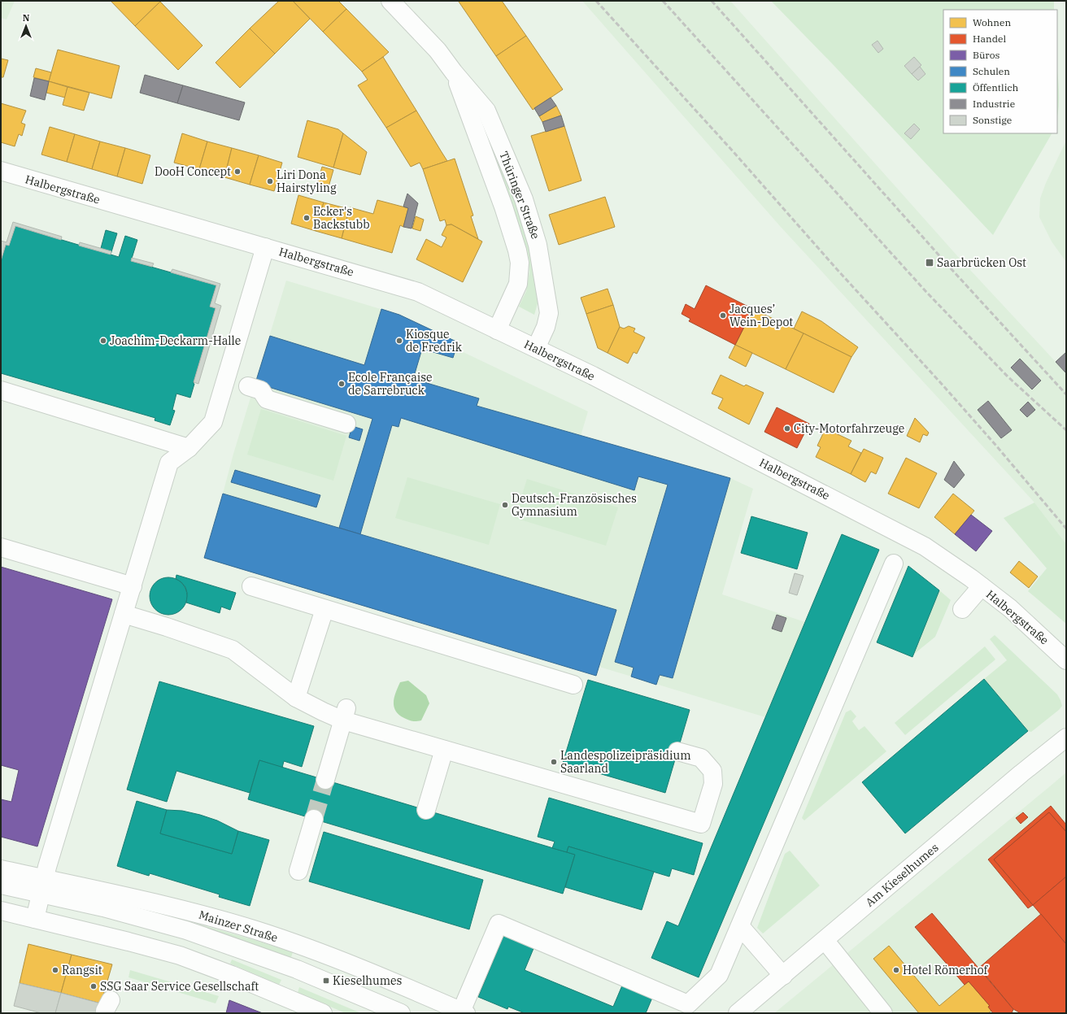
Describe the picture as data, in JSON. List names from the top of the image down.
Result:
{
  "streets": {
    "street": [
      "Halbergstraße",
      "Thüringer Straße",
      "Am Kieselhumes",
      "Mainzer Straße"
    ]
  },
  "crossings": [
    ["Halbergstraße", "Thüringer Straße"]
  ],
  "places": {
    "other": [
      "DooH Concept",
      "Liri Dona Hairstyling",
      "Ecker's Backstubb",
      "Jacques’ Wein-Depot",
      "Joachim-Deckarm-Halle",
      "Kiosque de Fredrik",
      "Ecole Française de Sarrebruck",
      "City-Motorfahrzeuge",
      "Deutsch-Französisches Gymnasium",
      "Landespolizeipräsidium Saarland",
      "Rangsit",
      "Hotel Römerhof",
      "SSG Saar Service Gesellschaft"
    ],
    "transit": ["Saarbrücken Ost", "Kieselhumes"]
  },
  "legend": [
    "Wohnen",
    "Handel",
    "Büros",
    "Schulen",
    "Öffentlich",
    "Industrie",
    "Sonstige"
  ],
  "north": "top"
}
